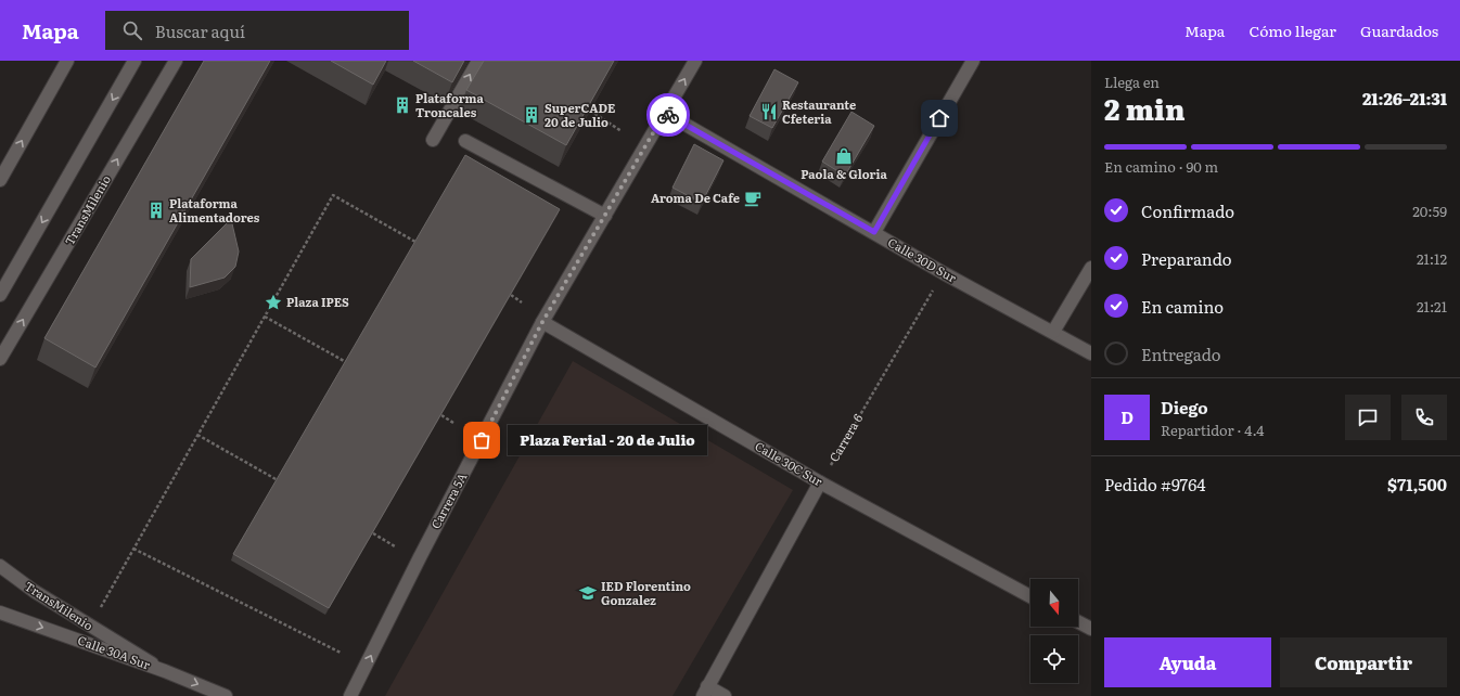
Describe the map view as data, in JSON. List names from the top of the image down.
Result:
{
  "streets": {
    "street": [
      "TransMilenio",
      "Calle 30D Sur",
      "Calle 30C Sur",
      "Carrera 5A",
      "Calle 30A Sur"
    ],
    "path": ["Carrera 6"]
  },
  "crossings": [
    ["TransMilenio", "Calle 30A Sur"],
    ["Calle 30D Sur", "Carrera 6"],
    ["Calle 30D Sur", "Carrera 5A"],
    ["Carrera 6", "Calle 30C Sur"],
    ["Calle 30C Sur", "Carrera 5A"]
  ],
  "one_way": ["Carrera 5A", "Calle 30A Sur"],
  "places": {
    "building": ["Plataforma Troncales", "SuperCADE 20 de Julio", "Plataforma Alimentadores"],
    "restaurant": ["Restaurante Cfeteria"],
    "shop": ["Paola & Gloria"],
    "cafe": ["Aroma De Cafe"],
    "place": ["Plaza IPES"],
    "other": ["Plaza Ferial - 20 de Julio"],
    "school or university": ["IED Florentino Gonzalez"]
  },
  "north": "bottom",
  "page": {
    "header": "Mapa",
    "search": "Buscar aquí",
    "nav": ["Mapa", "Cómo llegar", "Guardados"],
    "heading": ["2 min", "Llega en", "21:26–21:31"],
    "panel": [
      "Diego",
      "Repartidor · 4.4",
      "Pedido #9764",
      "$71,500"
    ],
    "bar": "En camino · 90 m",
    "list": [
      ["Confirmado", "20:59"],
      ["Preparando", "21:12"],
      ["En camino", "21:21"],
      "Entregado"
    ],
    "round": "D",
    "bubble": "Plaza Ferial - 20 de Julio",
    "buttons": ["Ayuda", "Compartir"]
  }
}
